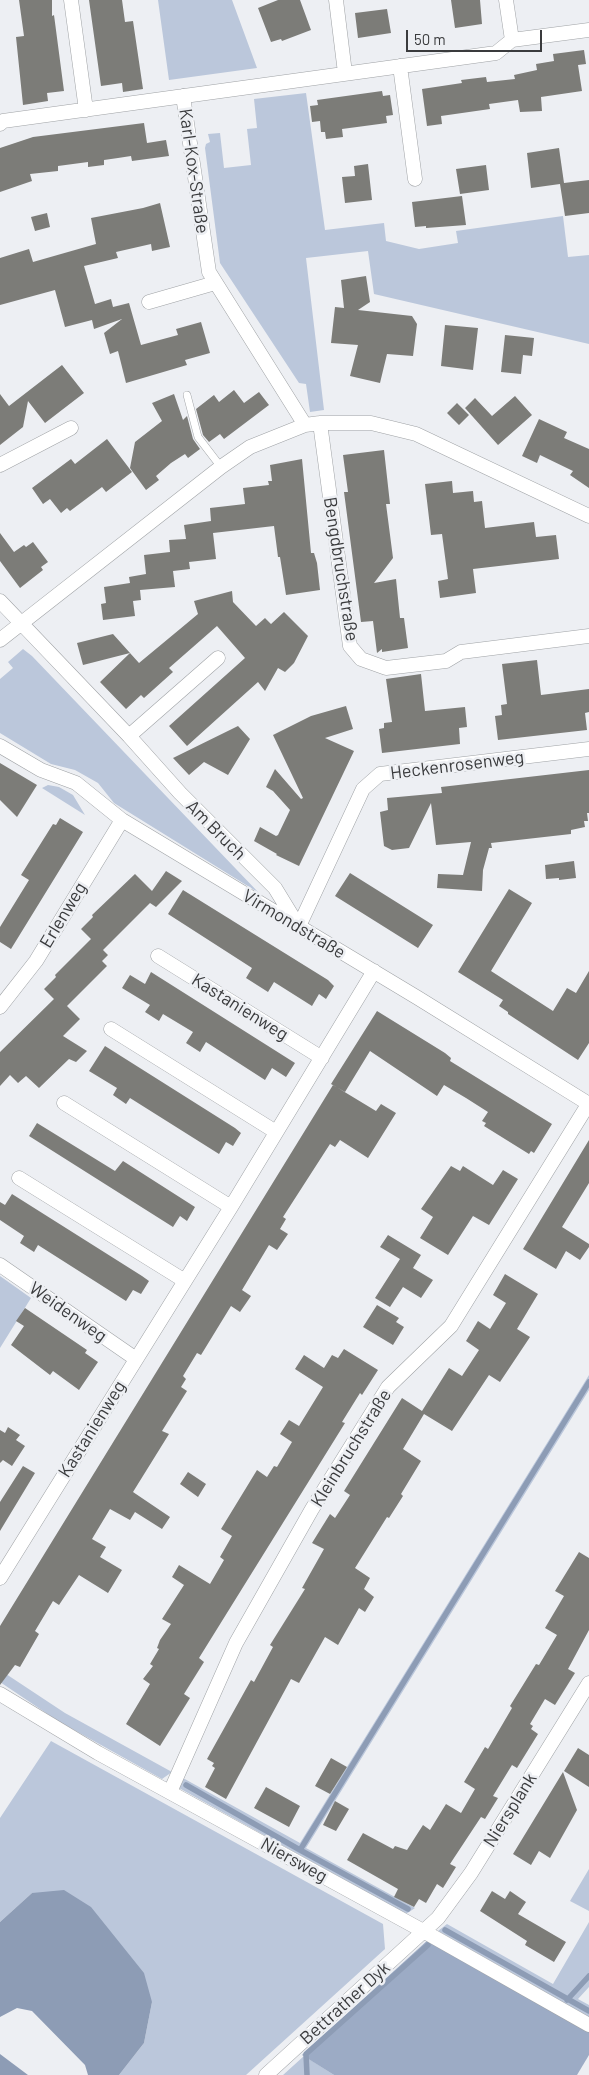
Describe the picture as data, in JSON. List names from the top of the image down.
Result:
{
  "streets": {
    "street": [
      "Karl-Kox-Straße",
      "Bengdbruchstraße",
      "Heckenrosenweg",
      "Am Bruch",
      "Erlenweg",
      "Virmondstraße",
      "Kastanienweg",
      "Weidenweg",
      "Kleinbruchstraße",
      "Niersplank",
      "Niersweg",
      "Bettrather Dyk"
    ]
  },
  "crossings": [
    ["Heckenrosenweg", "Am Bruch"],
    ["Heckenrosenweg", "Virmondstraße"],
    ["Am Bruch", "Virmondstraße"],
    ["Erlenweg", "Virmondstraße"],
    ["Virmondstraße", "Kastanienweg"],
    ["Virmondstraße", "Kleinbruchstraße"],
    ["Kastanienweg", "Weidenweg"],
    ["Kleinbruchstraße", "Niersweg"],
    ["Niersplank", "Niersweg"],
    ["Niersplank", "Bettrather Dyk"],
    ["Niersweg", "Bettrather Dyk"]
  ],
  "scale_bar": "50 m"
}
